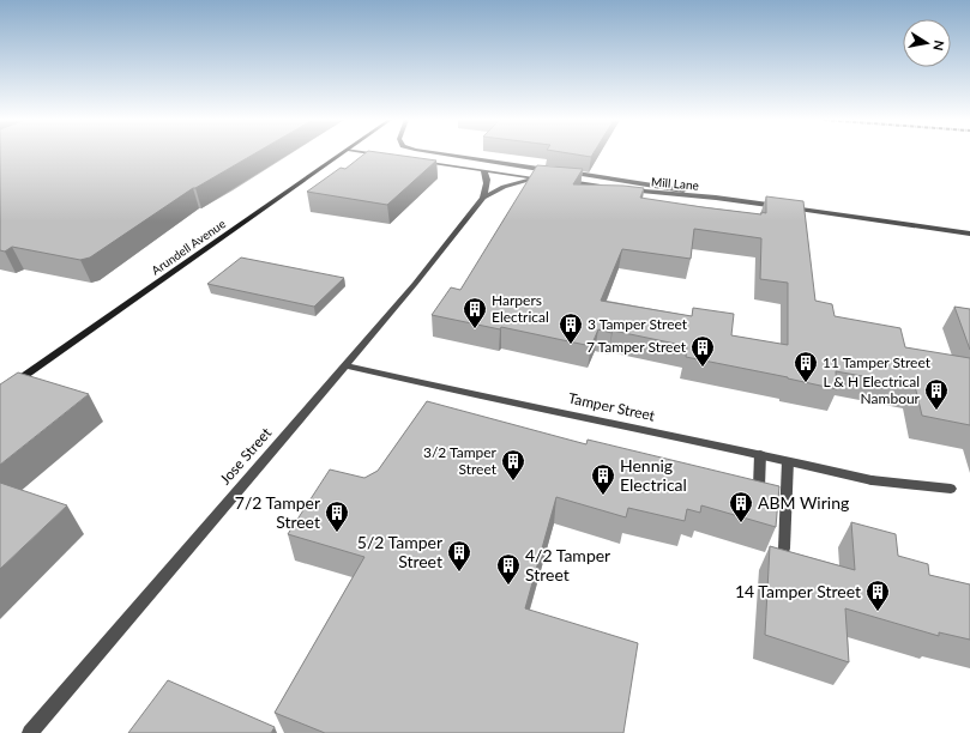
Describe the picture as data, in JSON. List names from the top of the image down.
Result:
{
  "streets": {
    "main road": ["Arundell Avenue"],
    "street": ["Mill Lane", "Tamper Street", "Jose Street"]
  },
  "crossings": [
    ["Tamper Street", "Jose Street"]
  ],
  "places": {
    "building": [
      "Harpers Electrical",
      "3 Tamper Street",
      "7 Tamper Street",
      "11 Tamper Street",
      "L & H Electrical Nambour",
      "3/2 Tamper Street",
      "Hennig Electrical",
      "ABM Wiring",
      "7/2 Tamper Street",
      "5/2 Tamper Street",
      "4/2 Tamper Street",
      "14 Tamper Street"
    ]
  },
  "north": "right"
}
